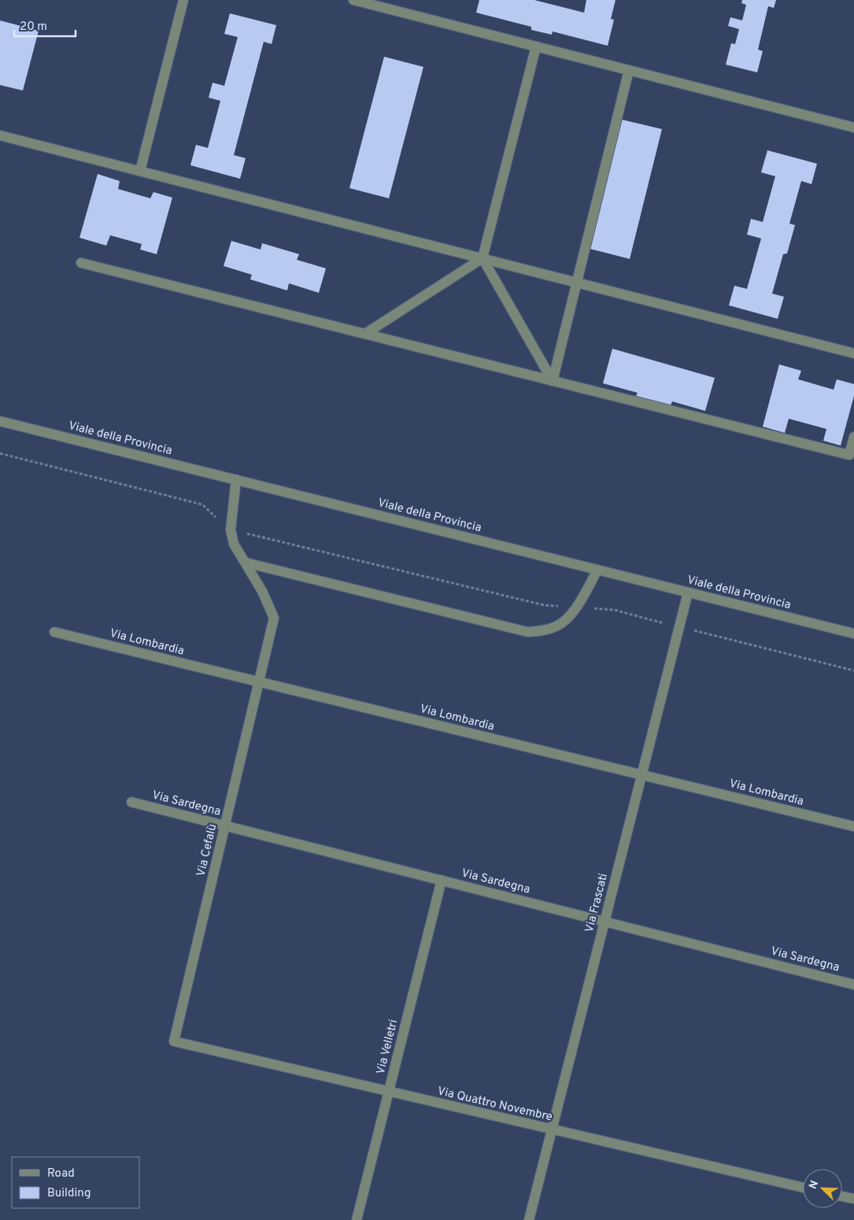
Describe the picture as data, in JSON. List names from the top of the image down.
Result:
{
  "streets": {
    "street": [
      "Viale della Provincia",
      "Via Lombardia",
      "Via Sardegna",
      "Via Cefalù",
      "Via Frascati",
      "Via Velletri",
      "Via Quattro Novembre"
    ]
  },
  "crossings": [
    ["Viale della Provincia", "Via Frascati"],
    ["Via Lombardia", "Via Cefalù"],
    ["Via Lombardia", "Via Frascati"],
    ["Via Sardegna", "Via Cefalù"],
    ["Via Sardegna", "Via Frascati"],
    ["Via Sardegna", "Via Velletri"],
    ["Via Cefalù", "Via Quattro Novembre"],
    ["Via Frascati", "Via Quattro Novembre"],
    ["Via Velletri", "Via Quattro Novembre"]
  ],
  "legend": ["Road", "Building"],
  "scale_bar": "20 m",
  "north": "top left"
}
